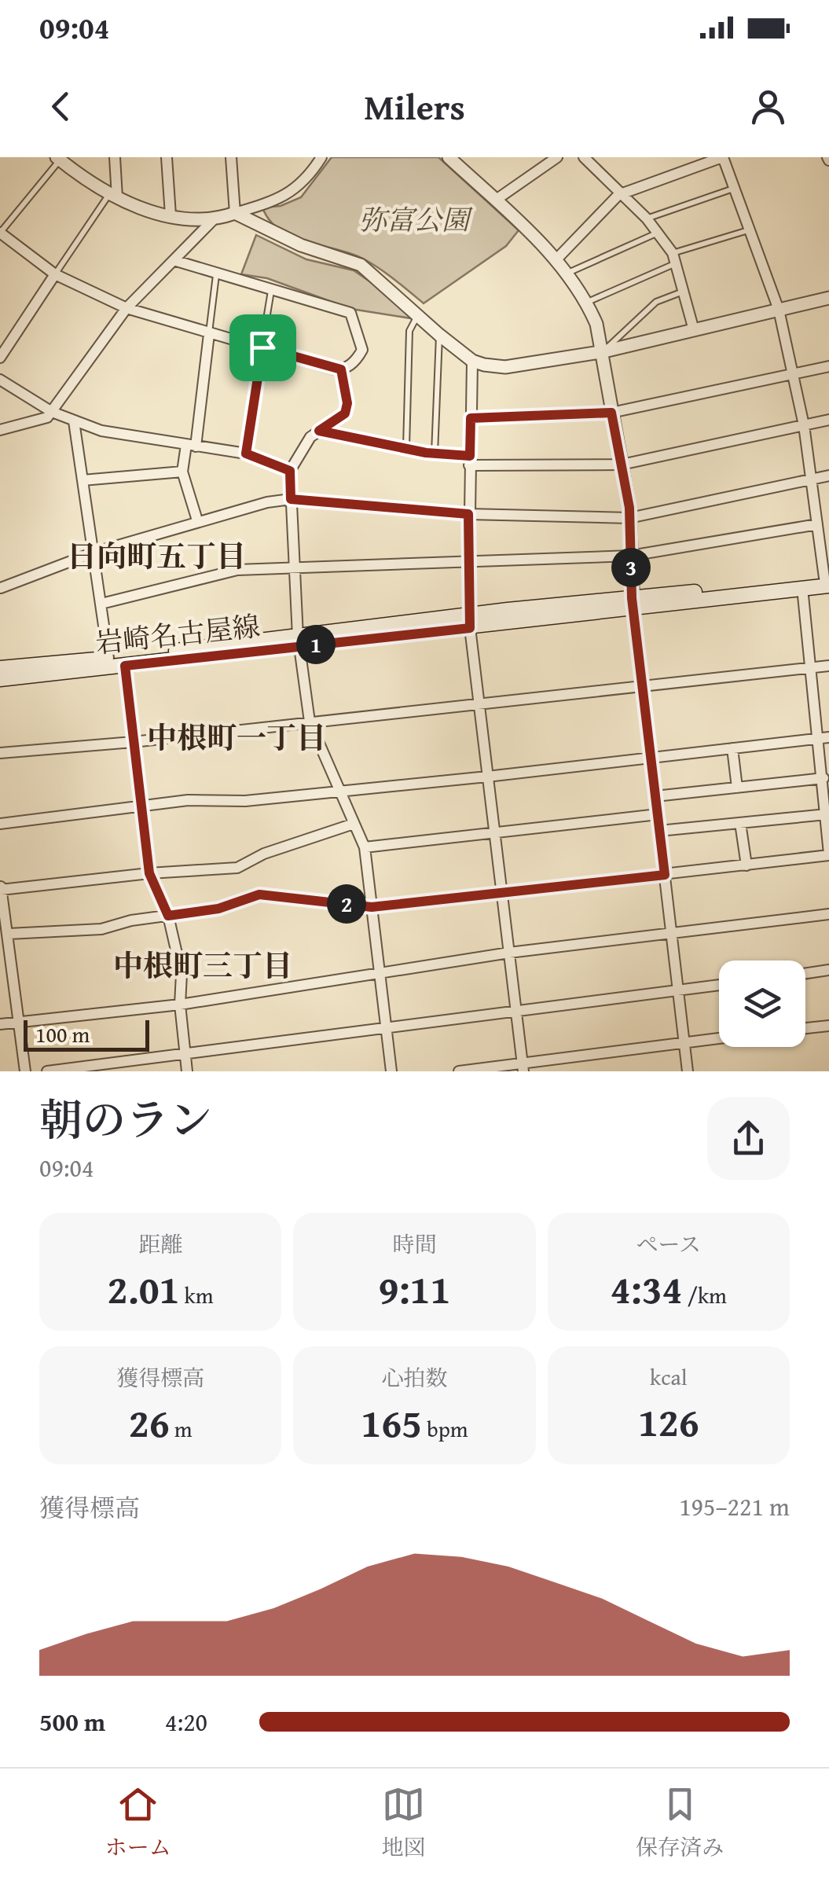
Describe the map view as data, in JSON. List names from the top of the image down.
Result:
{
  "streets": {
    "main road": ["岩崎名古屋線"]
  },
  "districts": ["日向町五丁目", "中根町一丁目", "中根町三丁目"],
  "parks": ["弥富公園"],
  "scale_bar": "100 m",
  "page": {
    "status": "09:04",
    "header": "Milers",
    "pins": ["3", "1", "2"],
    "scale": "100 m",
    "heading": ["朝のラン", "09:04"],
    "stats": [
      ["距離", "2.01 km"],
      ["時間", "9:11"],
      ["ペース", "4:34 /km"],
      ["獲得標高", "26 m"],
      ["心拍数", "165 bpm"],
      ["kcal", "126"]
    ],
    "chart": ["獲得標高", "195–221 m"],
    "list": [
      {
        "name": "500 m",
        "note": "4:20"
      }
    ],
    "tabs": ["ホーム", "地図", "保存済み"]
  }
}
